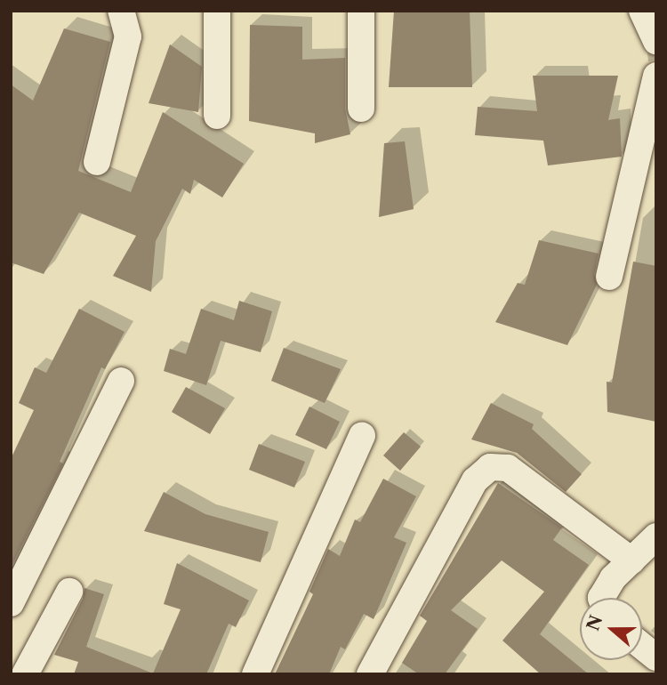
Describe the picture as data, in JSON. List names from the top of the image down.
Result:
{
  "north": "left"
}
